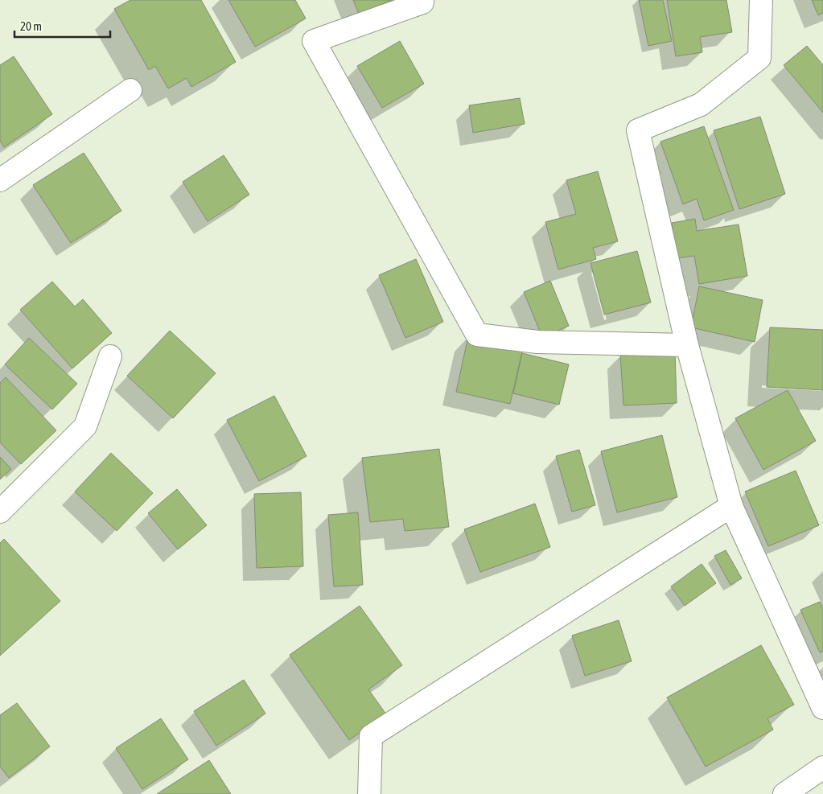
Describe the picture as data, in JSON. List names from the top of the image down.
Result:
{
  "scale_bar": "20 m"
}
